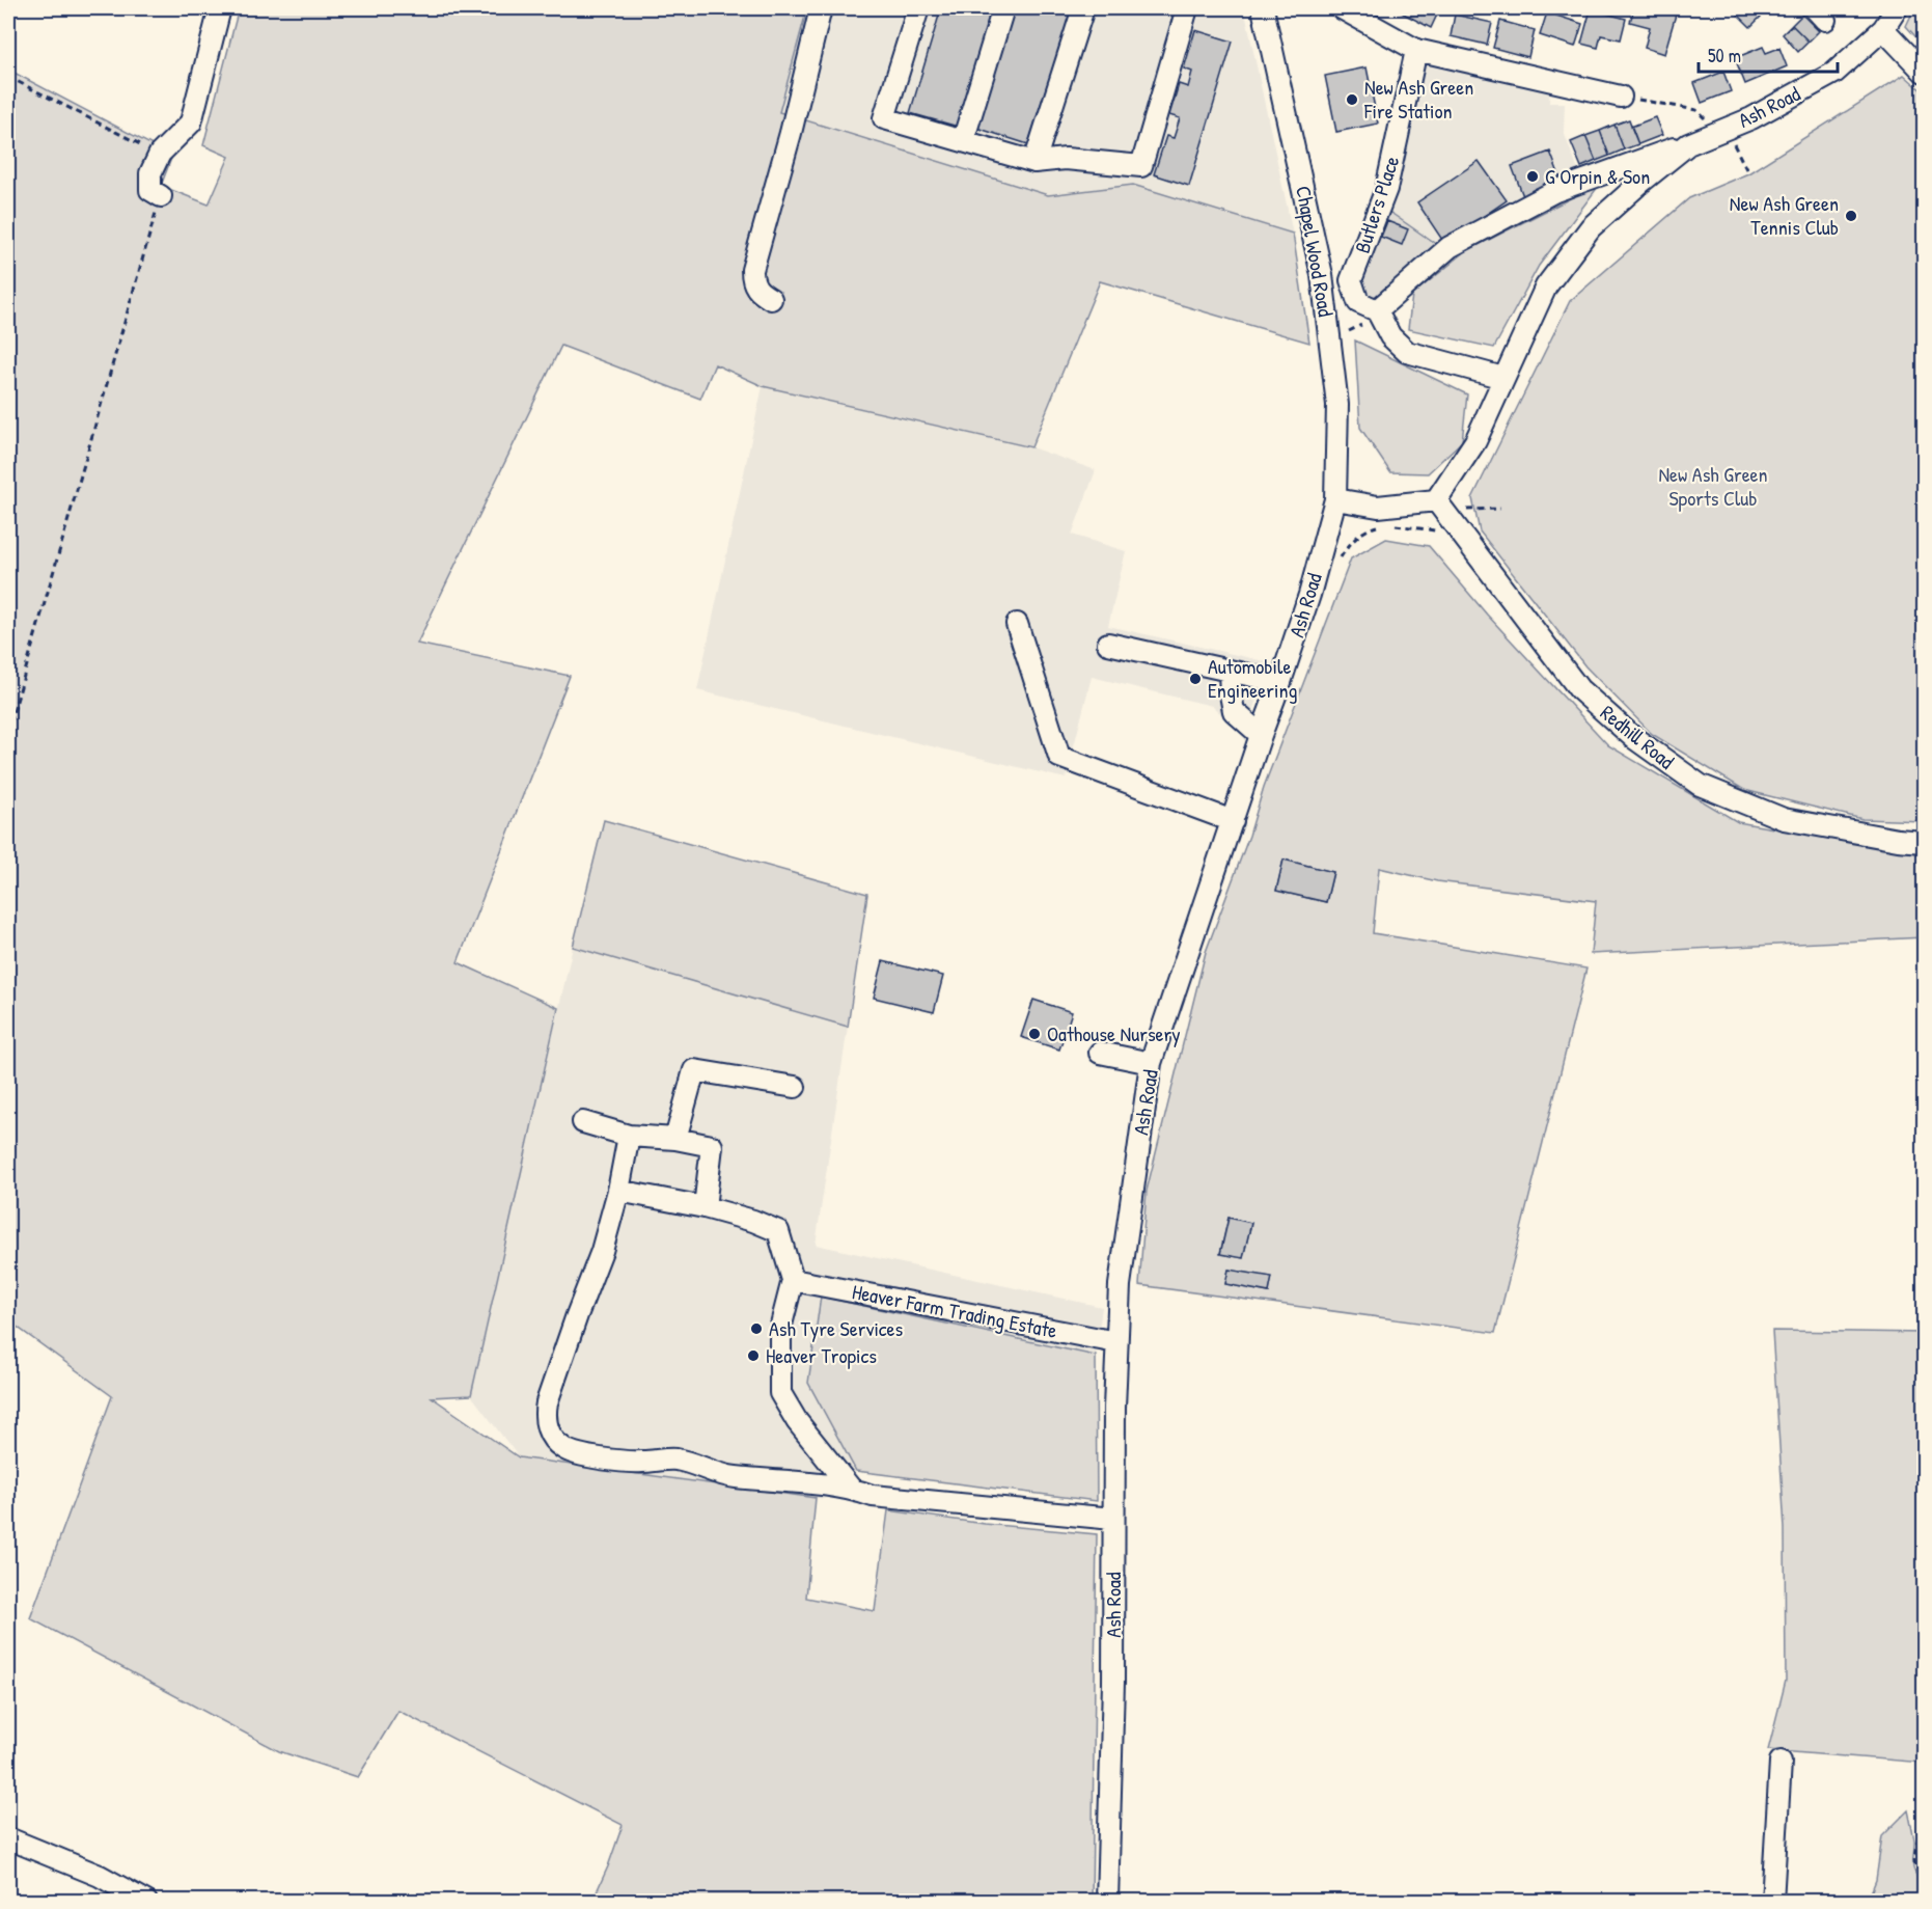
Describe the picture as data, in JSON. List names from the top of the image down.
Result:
{
  "streets": {
    "street": [
      "Ash Road",
      "Butlers Place",
      "Chapel Wood Road",
      "Redhill Road",
      "Heaver Farm Trading Estate"
    ]
  },
  "crossings": [
    ["Ash Road", "Butlers Place"],
    ["Ash Road", "Chapel Wood Road"],
    ["Ash Road", "Redhill Road"],
    ["Ash Road", "Heaver Farm Trading Estate"]
  ],
  "parks": ["New Ash Green Sports Club"],
  "places": [
    "New Ash Green Fire Station",
    "G Orpin & Son",
    "New Ash Green Tennis Club",
    "Automobile Engineering",
    "Oathouse Nursery",
    "Ash Tyre Services",
    "Heaver Tropics"
  ],
  "scale_bar": "50 m"
}
